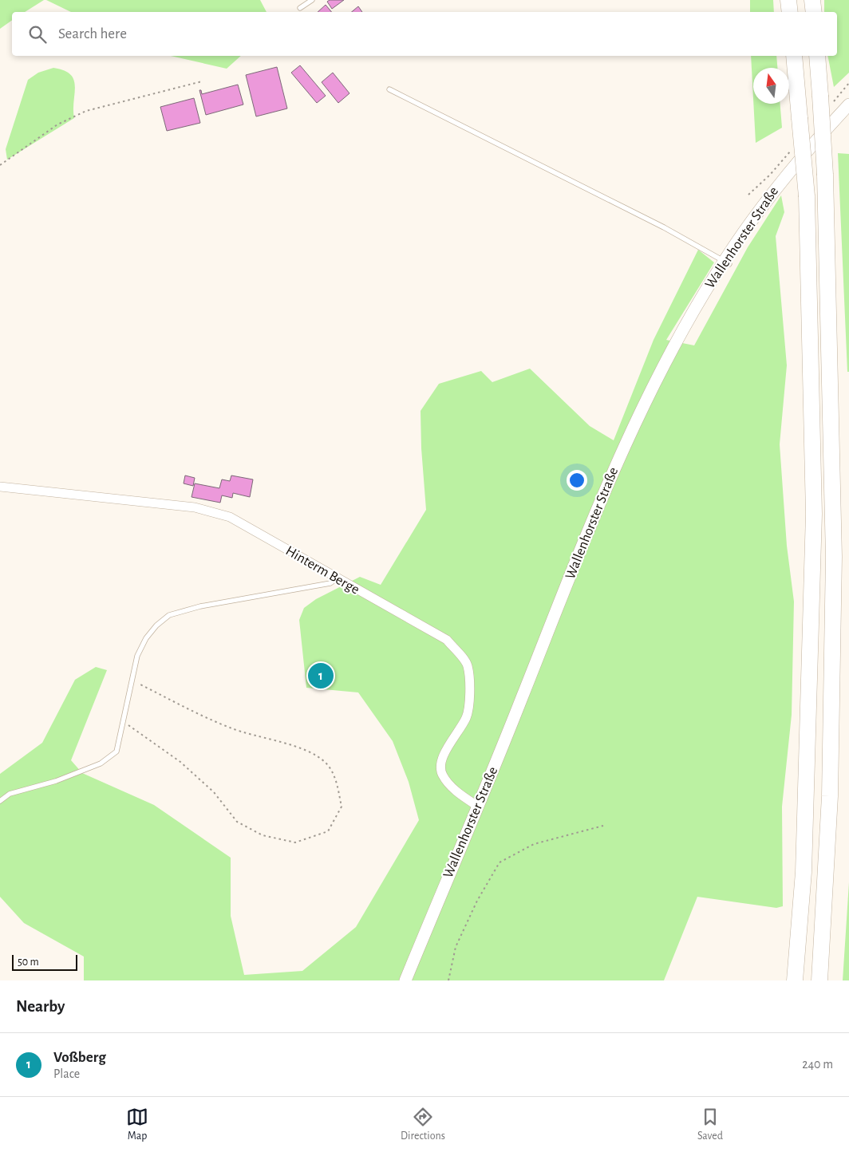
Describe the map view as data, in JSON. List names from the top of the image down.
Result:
{
  "streets": {
    "main road": ["Wallenhorster Straße"],
    "street": ["Hinterm Berge"]
  },
  "crossings": [
    ["Wallenhorster Straße", "Hinterm Berge"]
  ],
  "scale_bar": "50 m",
  "north": "top",
  "page": {
    "search": "Search here",
    "pins": "1",
    "scale": "50 m",
    "heading": "Nearby",
    "list": [
      {
        "mark": "1",
        "name": "Voßberg",
        "note": "Place",
        "value": "240 m"
      }
    ],
    "nav": ["Map", "Directions", "Saved"]
  }
}
